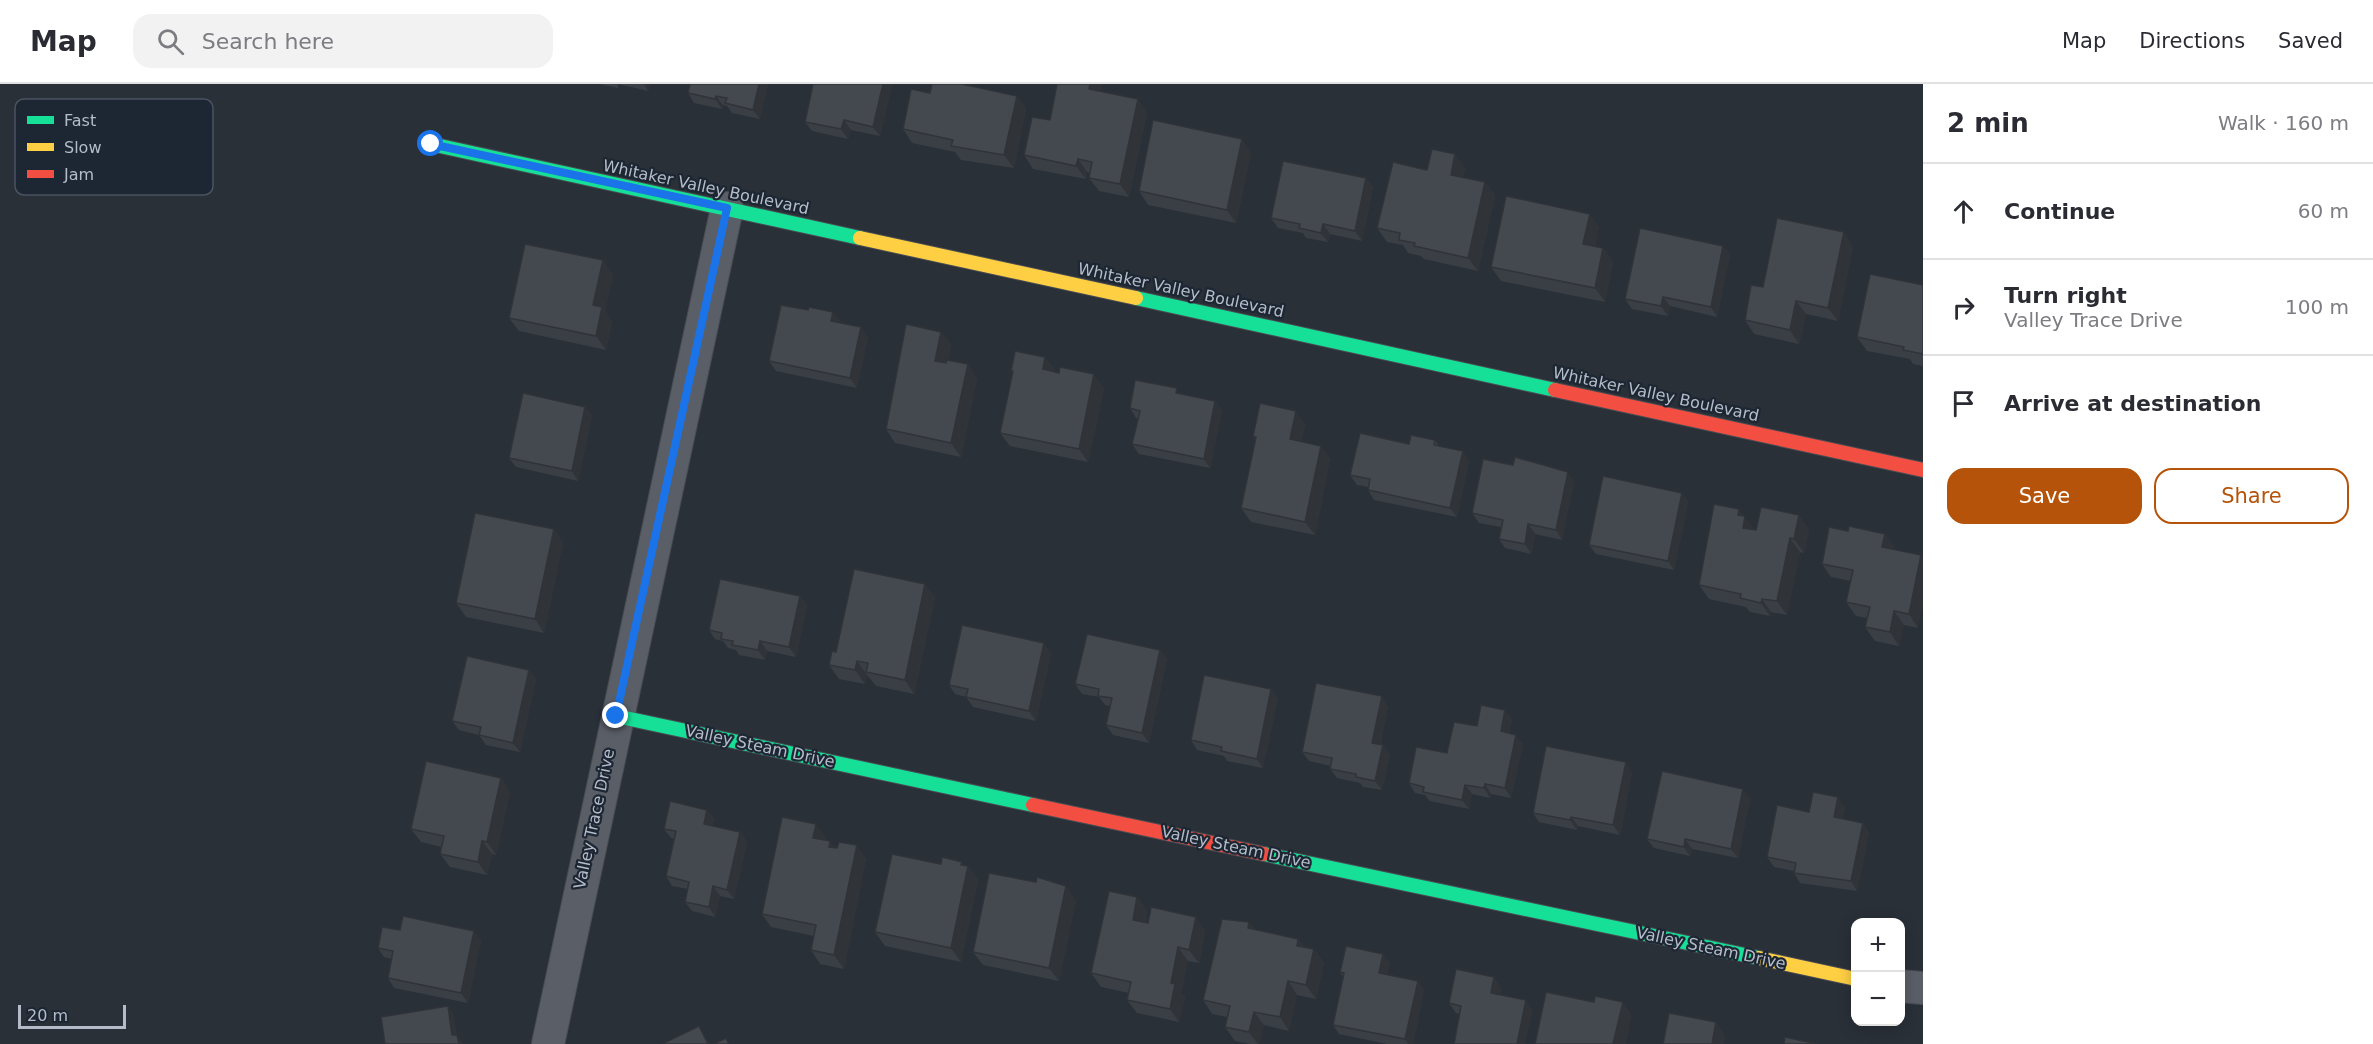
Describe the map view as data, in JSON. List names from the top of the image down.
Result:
{
  "streets": {
    "street": ["Whitaker Valley Boulevard", "Valley Steam Drive", "Valley Trace Drive"]
  },
  "crossings": [
    ["Whitaker Valley Boulevard", "Valley Trace Drive"],
    ["Valley Steam Drive", "Valley Trace Drive"]
  ],
  "legend": ["Fast", "Slow", "Jam"],
  "scale_bar": "20 m",
  "page": {
    "header": "Map",
    "search": "Search here",
    "nav": ["Map", "Directions", "Saved"],
    "heading": ["2 min", "Walk · 160 m"],
    "list": [
      ["Continue", "60 m"],
      ["Turn right", "Valley Trace Drive", "100 m"],
      "Arrive at destination"
    ],
    "buttons": ["Save", "Share"],
    "map_buttons": ["+", "−"],
    "scale": "20 m"
  }
}
